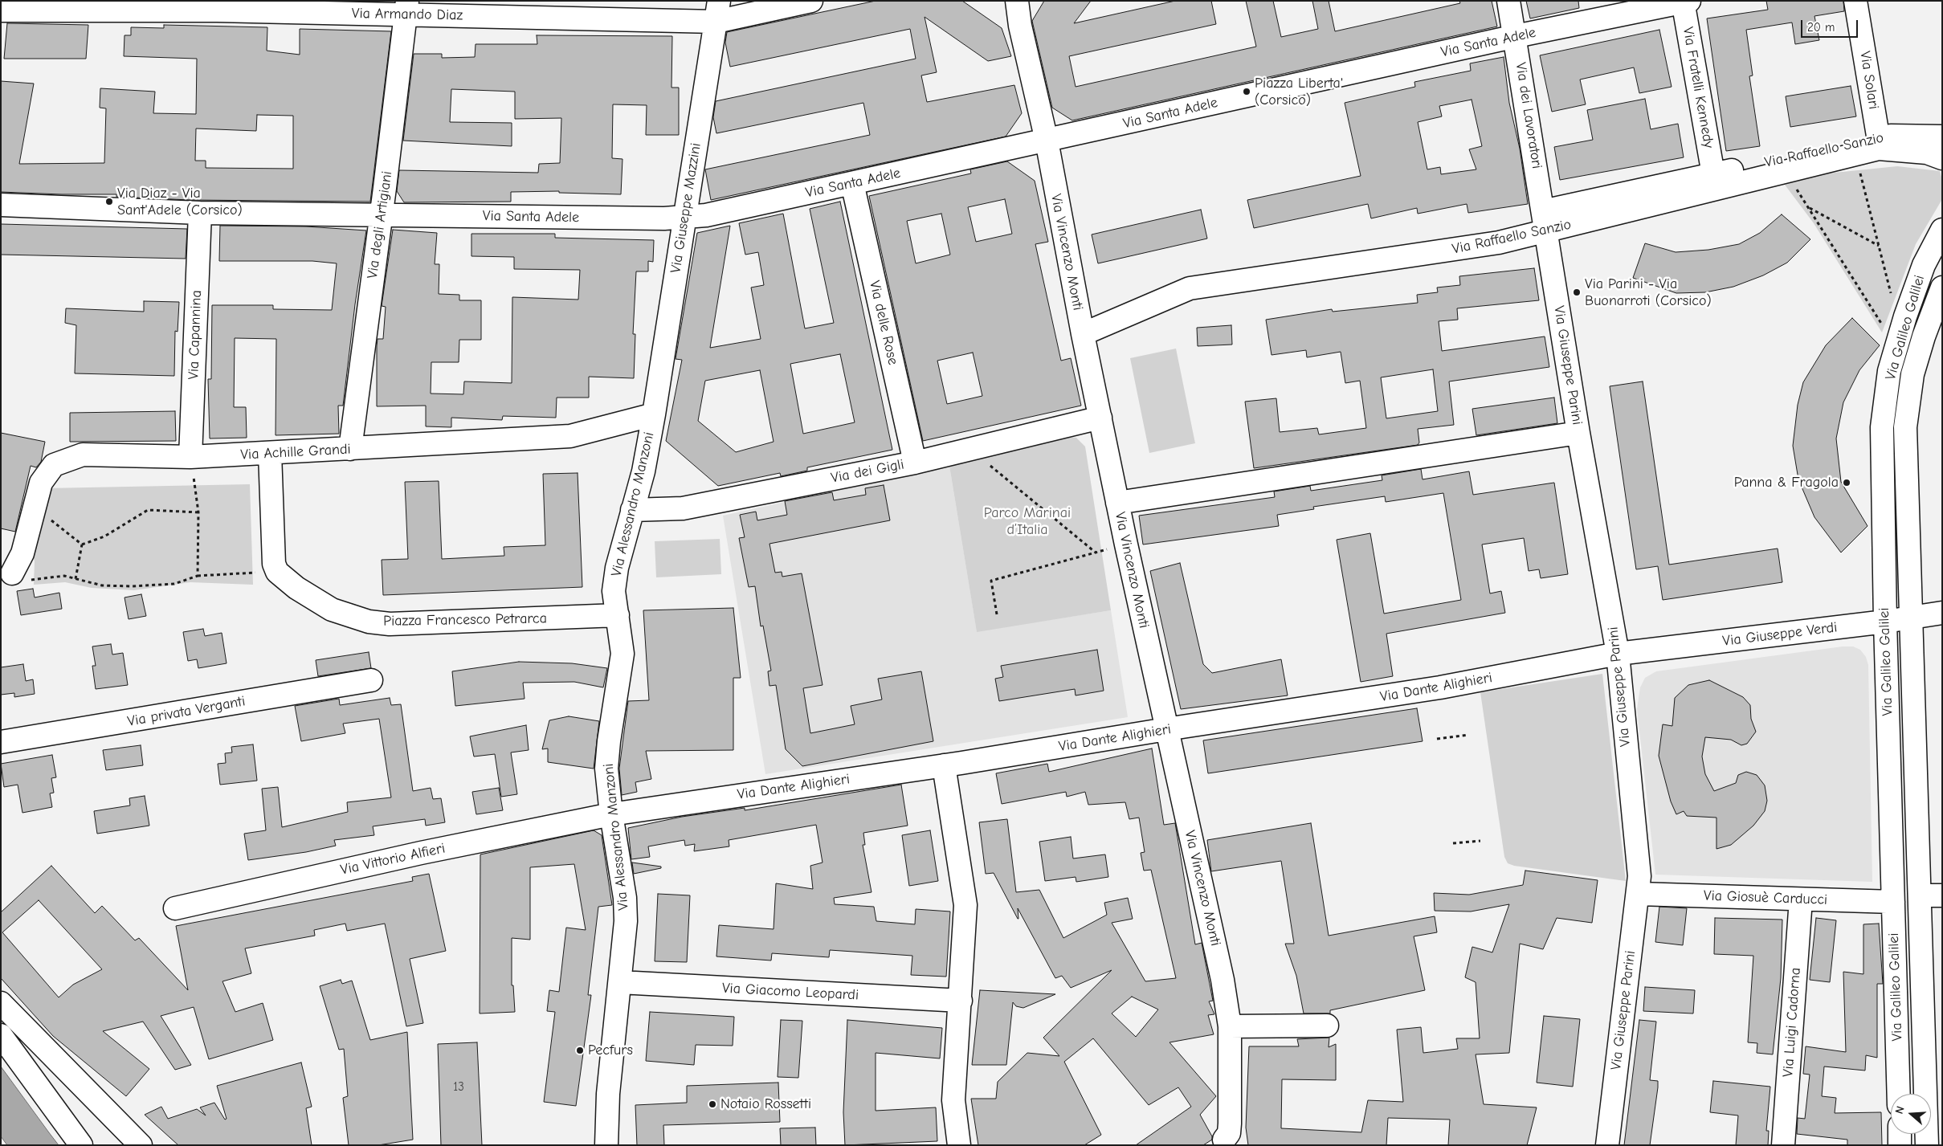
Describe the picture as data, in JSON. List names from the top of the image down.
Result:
{
  "streets": {
    "street": [
      "Via Armando Diaz",
      "Via Santa Adele",
      "Via Solari",
      "Via Fratelli Kennedy",
      "Via dei Lavoratori",
      "Via Raffaello Sanzio",
      "Via Giuseppe Mazzini",
      "Via degli Artigiani",
      "Via Vincenzo Monti",
      "Via delle Rose",
      "Via Galileo Galilei",
      "Via Capannina",
      "Via Giuseppe Parini",
      "Via Achille Grandi",
      "Via dei Gigli",
      "Via Alessandro Manzoni",
      "Piazza Francesco Petrarca",
      "Via Giuseppe Verdi",
      "Via Dante Alighieri",
      "Via privata Verganti",
      "Via Vittorio Alfieri",
      "Via Giosuè Carducci",
      "Via Giacomo Leopardi",
      "Via Luigi Cadorna"
    ]
  },
  "crossings": [
    ["Via Armando Diaz", "Via Giuseppe Mazzini"],
    ["Via Armando Diaz", "Via degli Artigiani"],
    ["Via Santa Adele", "Via Fratelli Kennedy"],
    ["Via Santa Adele", "Via dei Lavoratori"],
    ["Via Santa Adele", "Via Giuseppe Mazzini"],
    ["Via Santa Adele", "Via degli Artigiani"],
    ["Via Santa Adele", "Via Vincenzo Monti"],
    ["Via Santa Adele", "Via delle Rose"],
    ["Via Santa Adele", "Via Capannina"],
    ["Via Solari", "Via Raffaello Sanzio"],
    ["Via Fratelli Kennedy", "Via Raffaello Sanzio"],
    ["Via dei Lavoratori", "Via Raffaello Sanzio"],
    ["Via dei Lavoratori", "Via Giuseppe Parini"],
    ["Via Raffaello Sanzio", "Via Vincenzo Monti"],
    ["Via Raffaello Sanzio", "Via Giuseppe Parini"],
    ["Via Giuseppe Mazzini", "Via Achille Grandi"],
    ["Via Giuseppe Mazzini", "Via Alessandro Manzoni"],
    ["Via degli Artigiani", "Via Achille Grandi"],
    ["Via Vincenzo Monti", "Via dei Gigli"],
    ["Via Vincenzo Monti", "Via Dante Alighieri"],
    ["Via delle Rose", "Via dei Gigli"],
    ["Via Galileo Galilei", "Via Giuseppe Verdi"],
    ["Via Galileo Galilei", "Via Giosuè Carducci"],
    ["Via Capannina", "Via Achille Grandi"],
    ["Via Giuseppe Parini", "Via Giuseppe Verdi"],
    ["Via Giuseppe Parini", "Via Dante Alighieri"],
    ["Via Giuseppe Parini", "Via Giosuè Carducci"],
    ["Via Achille Grandi", "Via Alessandro Manzoni"],
    ["Via dei Gigli", "Via Alessandro Manzoni"],
    ["Via Alessandro Manzoni", "Piazza Francesco Petrarca"],
    ["Via Alessandro Manzoni", "Via Dante Alighieri"],
    ["Via Alessandro Manzoni", "Via Vittorio Alfieri"],
    ["Via Alessandro Manzoni", "Via Giacomo Leopardi"],
    ["Via Giuseppe Verdi", "Via Dante Alighieri"],
    ["Via Dante Alighieri", "Via Vittorio Alfieri"],
    ["Via Giosuè Carducci", "Via Luigi Cadorna"]
  ],
  "parks": ["Parco Marinai d’Italia"],
  "places": [
    "Piazza Liberta' (Corsico)",
    "Via Diaz - Via Sant'Adele (Corsico)",
    "Via Parini - Via Buonarroti (Corsico)",
    "Panna & Fragola",
    "Pecfurs",
    "Notaio Rossetti"
  ],
  "house_numbers": ["13"],
  "scale_bar": "20 m",
  "north": "left"
}
